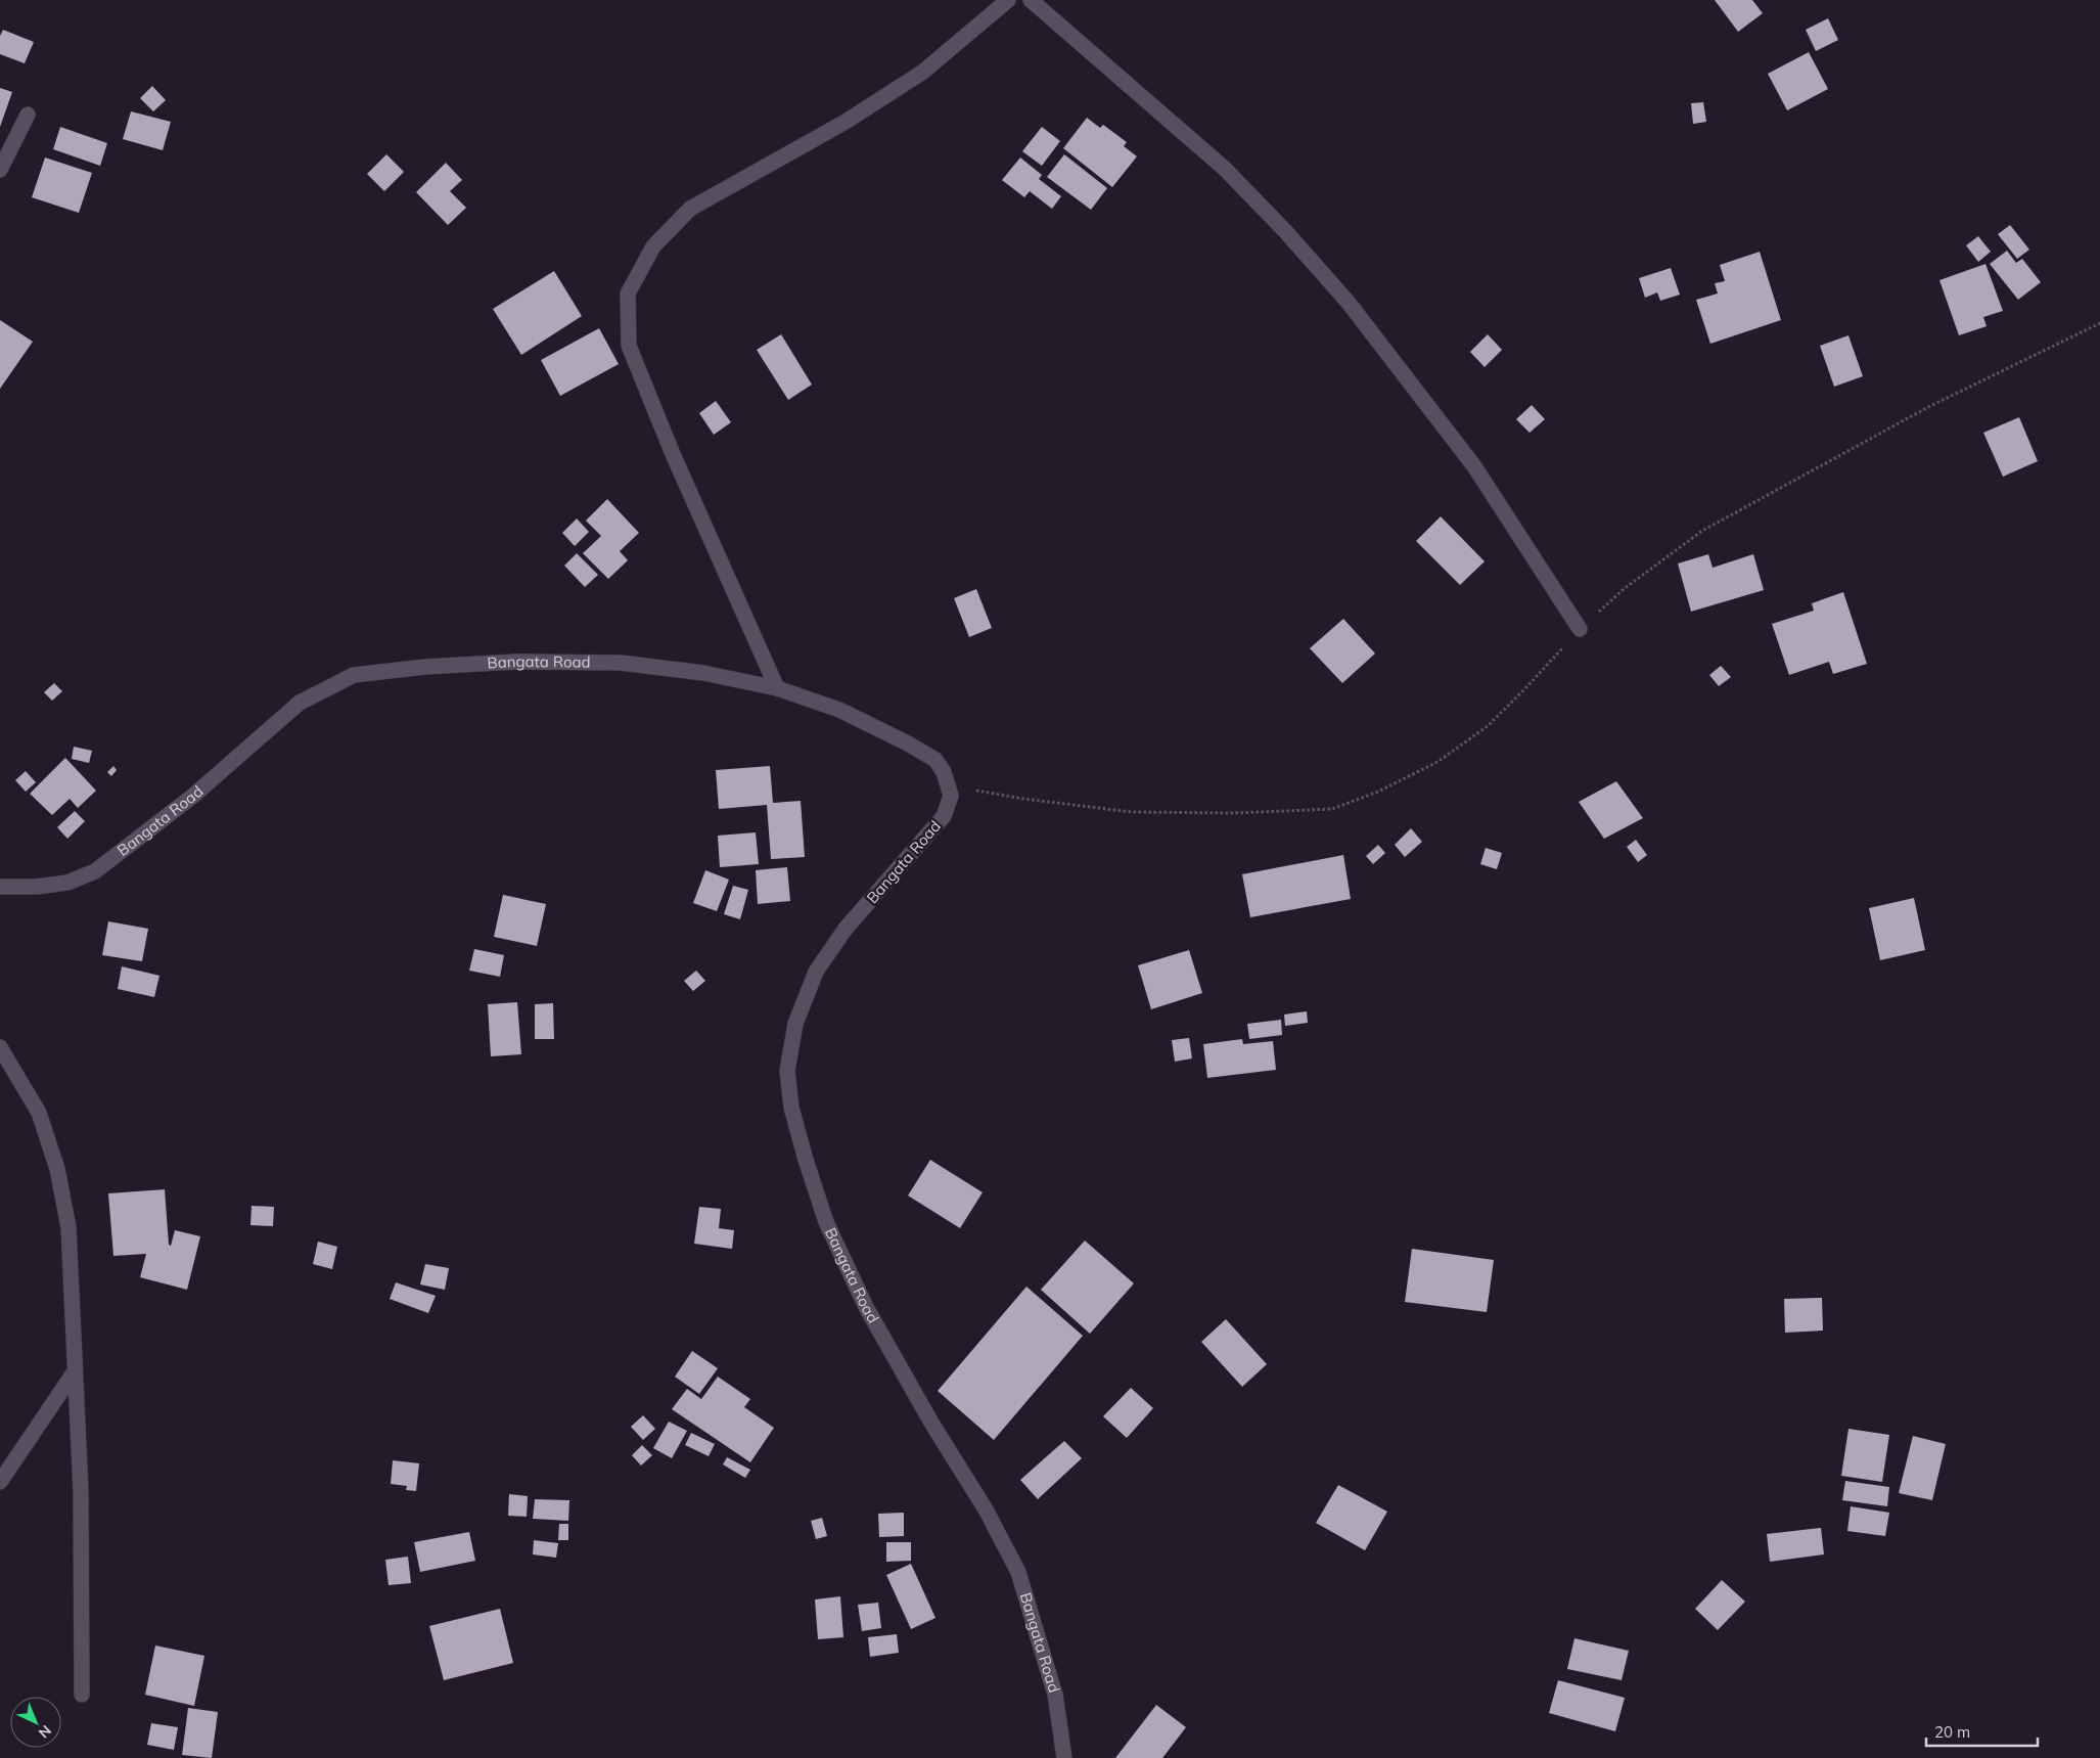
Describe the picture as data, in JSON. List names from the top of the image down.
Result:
{
  "streets": {
    "street": ["Bangata Road"]
  },
  "scale_bar": "20 m",
  "north": "bottom right"
}
